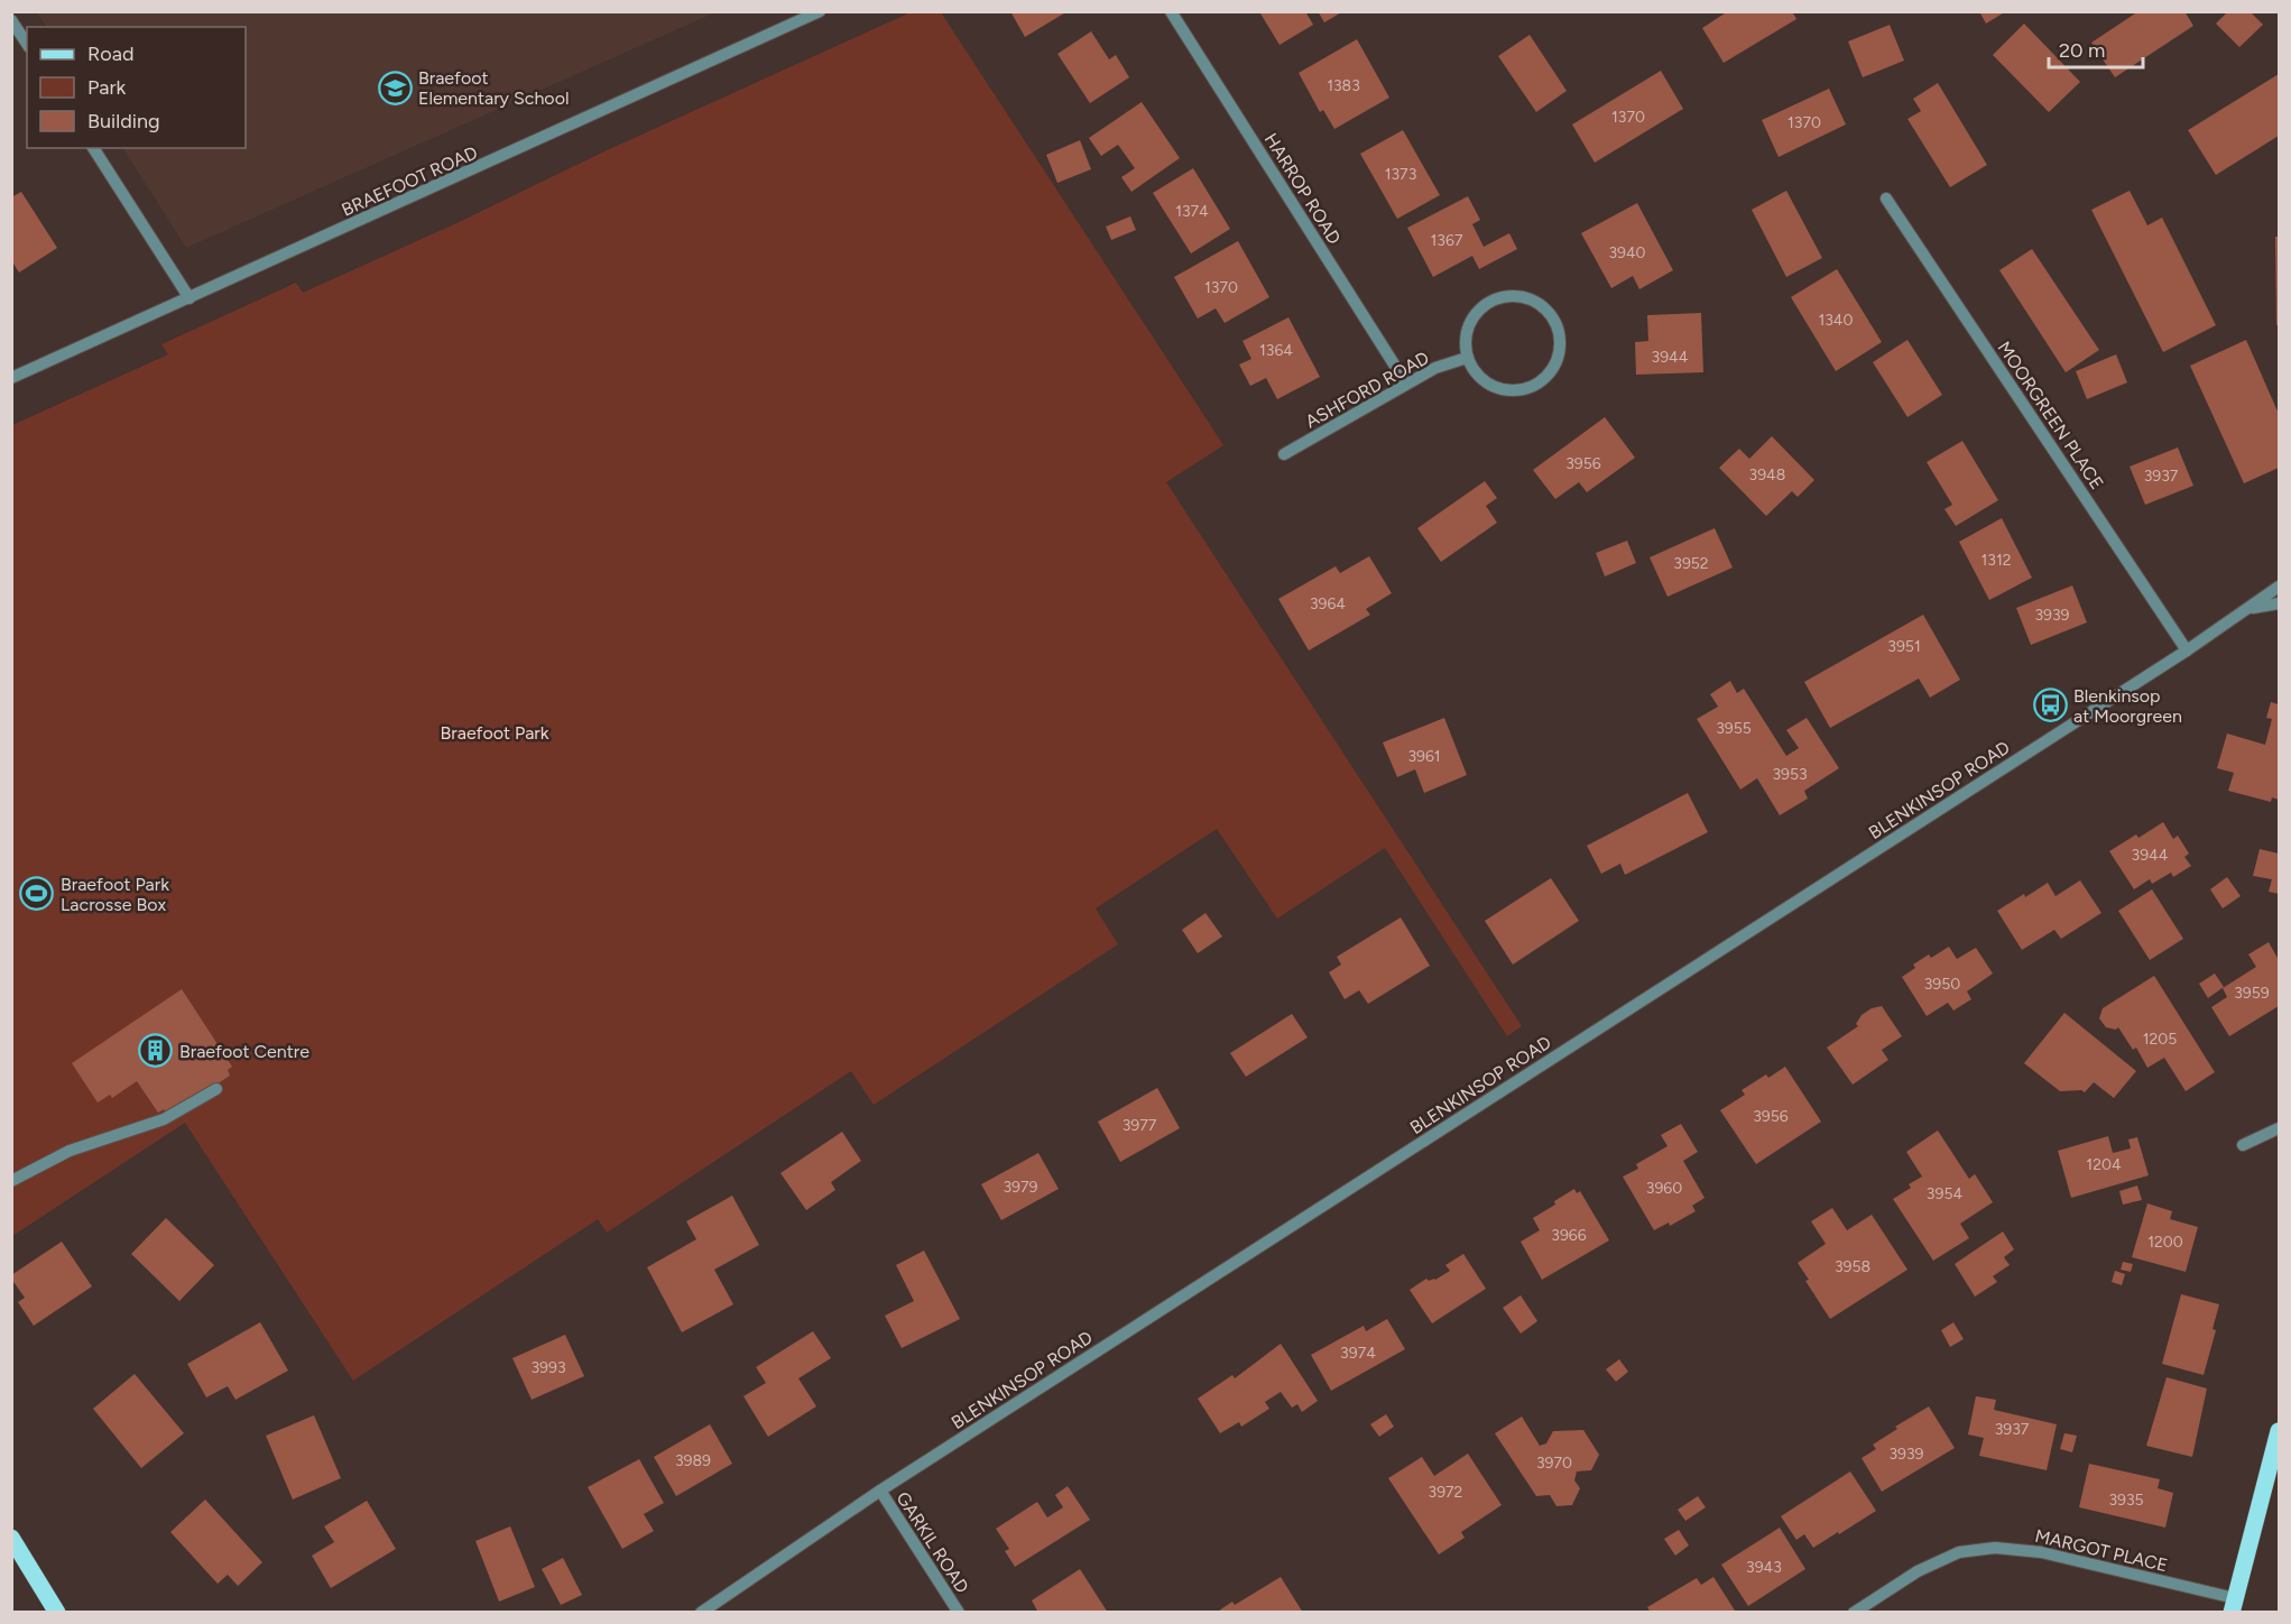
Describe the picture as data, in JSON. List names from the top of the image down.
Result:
{
  "streets": {
    "street": [
      "BRAEFOOT ROAD",
      "HARROP ROAD",
      "ASHFORD ROAD",
      "MOORGREEN PLACE",
      "BLENKINSOP ROAD",
      "GARKIL ROAD",
      "MARGOT PLACE"
    ]
  },
  "crossings": [
    ["HARROP ROAD", "ASHFORD ROAD"],
    ["MOORGREEN PLACE", "BLENKINSOP ROAD"],
    ["BLENKINSOP ROAD", "GARKIL ROAD"]
  ],
  "parks": ["Braefoot Park"],
  "places": {
    "school or university": ["Braefoot Elementary School"],
    "bus stop": ["Blenkinsop at Moorgreen"],
    "sports": ["Braefoot Park Lacrosse Box"],
    "building": ["Braefoot Centre"]
  },
  "house_numbers": [
    "1383",
    "1370",
    "1370",
    "1373",
    "1374",
    "1367",
    "3940",
    "1370",
    "1340",
    "1364",
    "3944",
    "3956",
    "3948",
    "3937",
    "1312",
    "3952",
    "3964",
    "3939",
    "3951",
    "3955",
    "3961",
    "3953",
    "3944",
    "3950",
    "3959",
    "1205",
    "3956",
    "3977",
    "1204",
    "3979",
    "3960",
    "3954",
    "3966",
    "1200",
    "3958",
    "3974",
    "3993",
    "3937",
    "3939",
    "3989",
    "3970",
    "3972",
    "3935",
    "3943"
  ],
  "legend": ["Road", "Park", "Building"],
  "scale_bar": "20 m"
}
